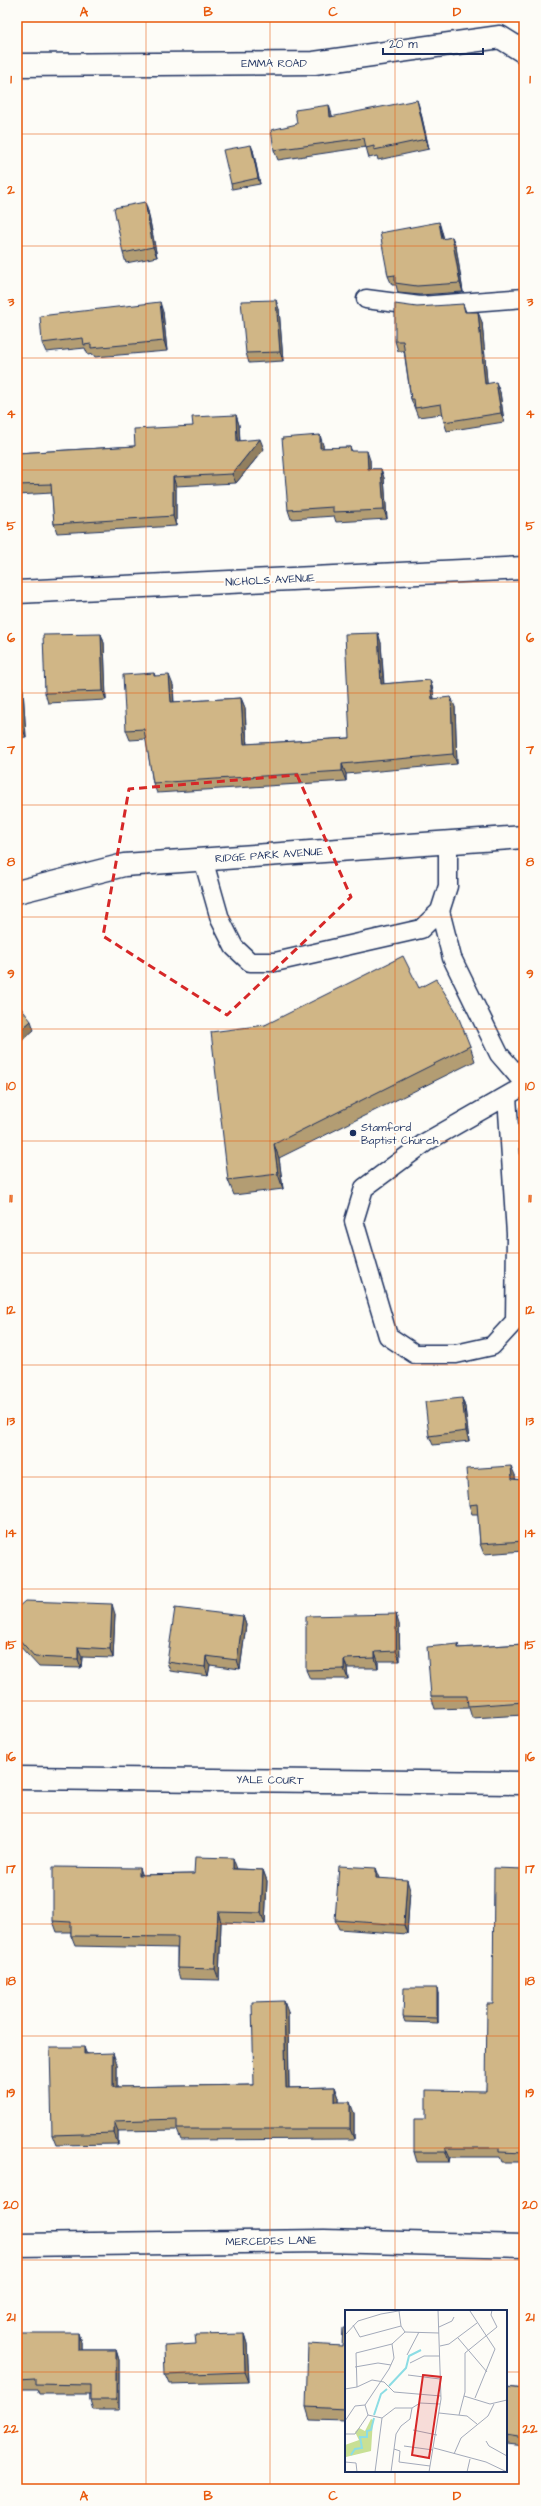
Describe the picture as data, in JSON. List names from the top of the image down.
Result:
{
  "streets": {
    "street": [
      "EMMA ROAD",
      "NICHOLS AVENUE",
      "RIDGE PARK AVENUE",
      "YALE COURT",
      "MERCEDES LANE"
    ]
  },
  "places": ["Stamford Baptist Church"],
  "scale_bar": "20 m",
  "grid": {
    "columns": [
      "A",
      "B",
      "C",
      "D"
    ],
    "rows": [
      "1",
      "2",
      "3",
      "4",
      "5",
      "6",
      "7",
      "8",
      "9",
      "10",
      "11",
      "12",
      "13",
      "14",
      "15",
      "16",
      "17",
      "18",
      "19",
      "20",
      "21",
      "22"
    ]
  }
}
